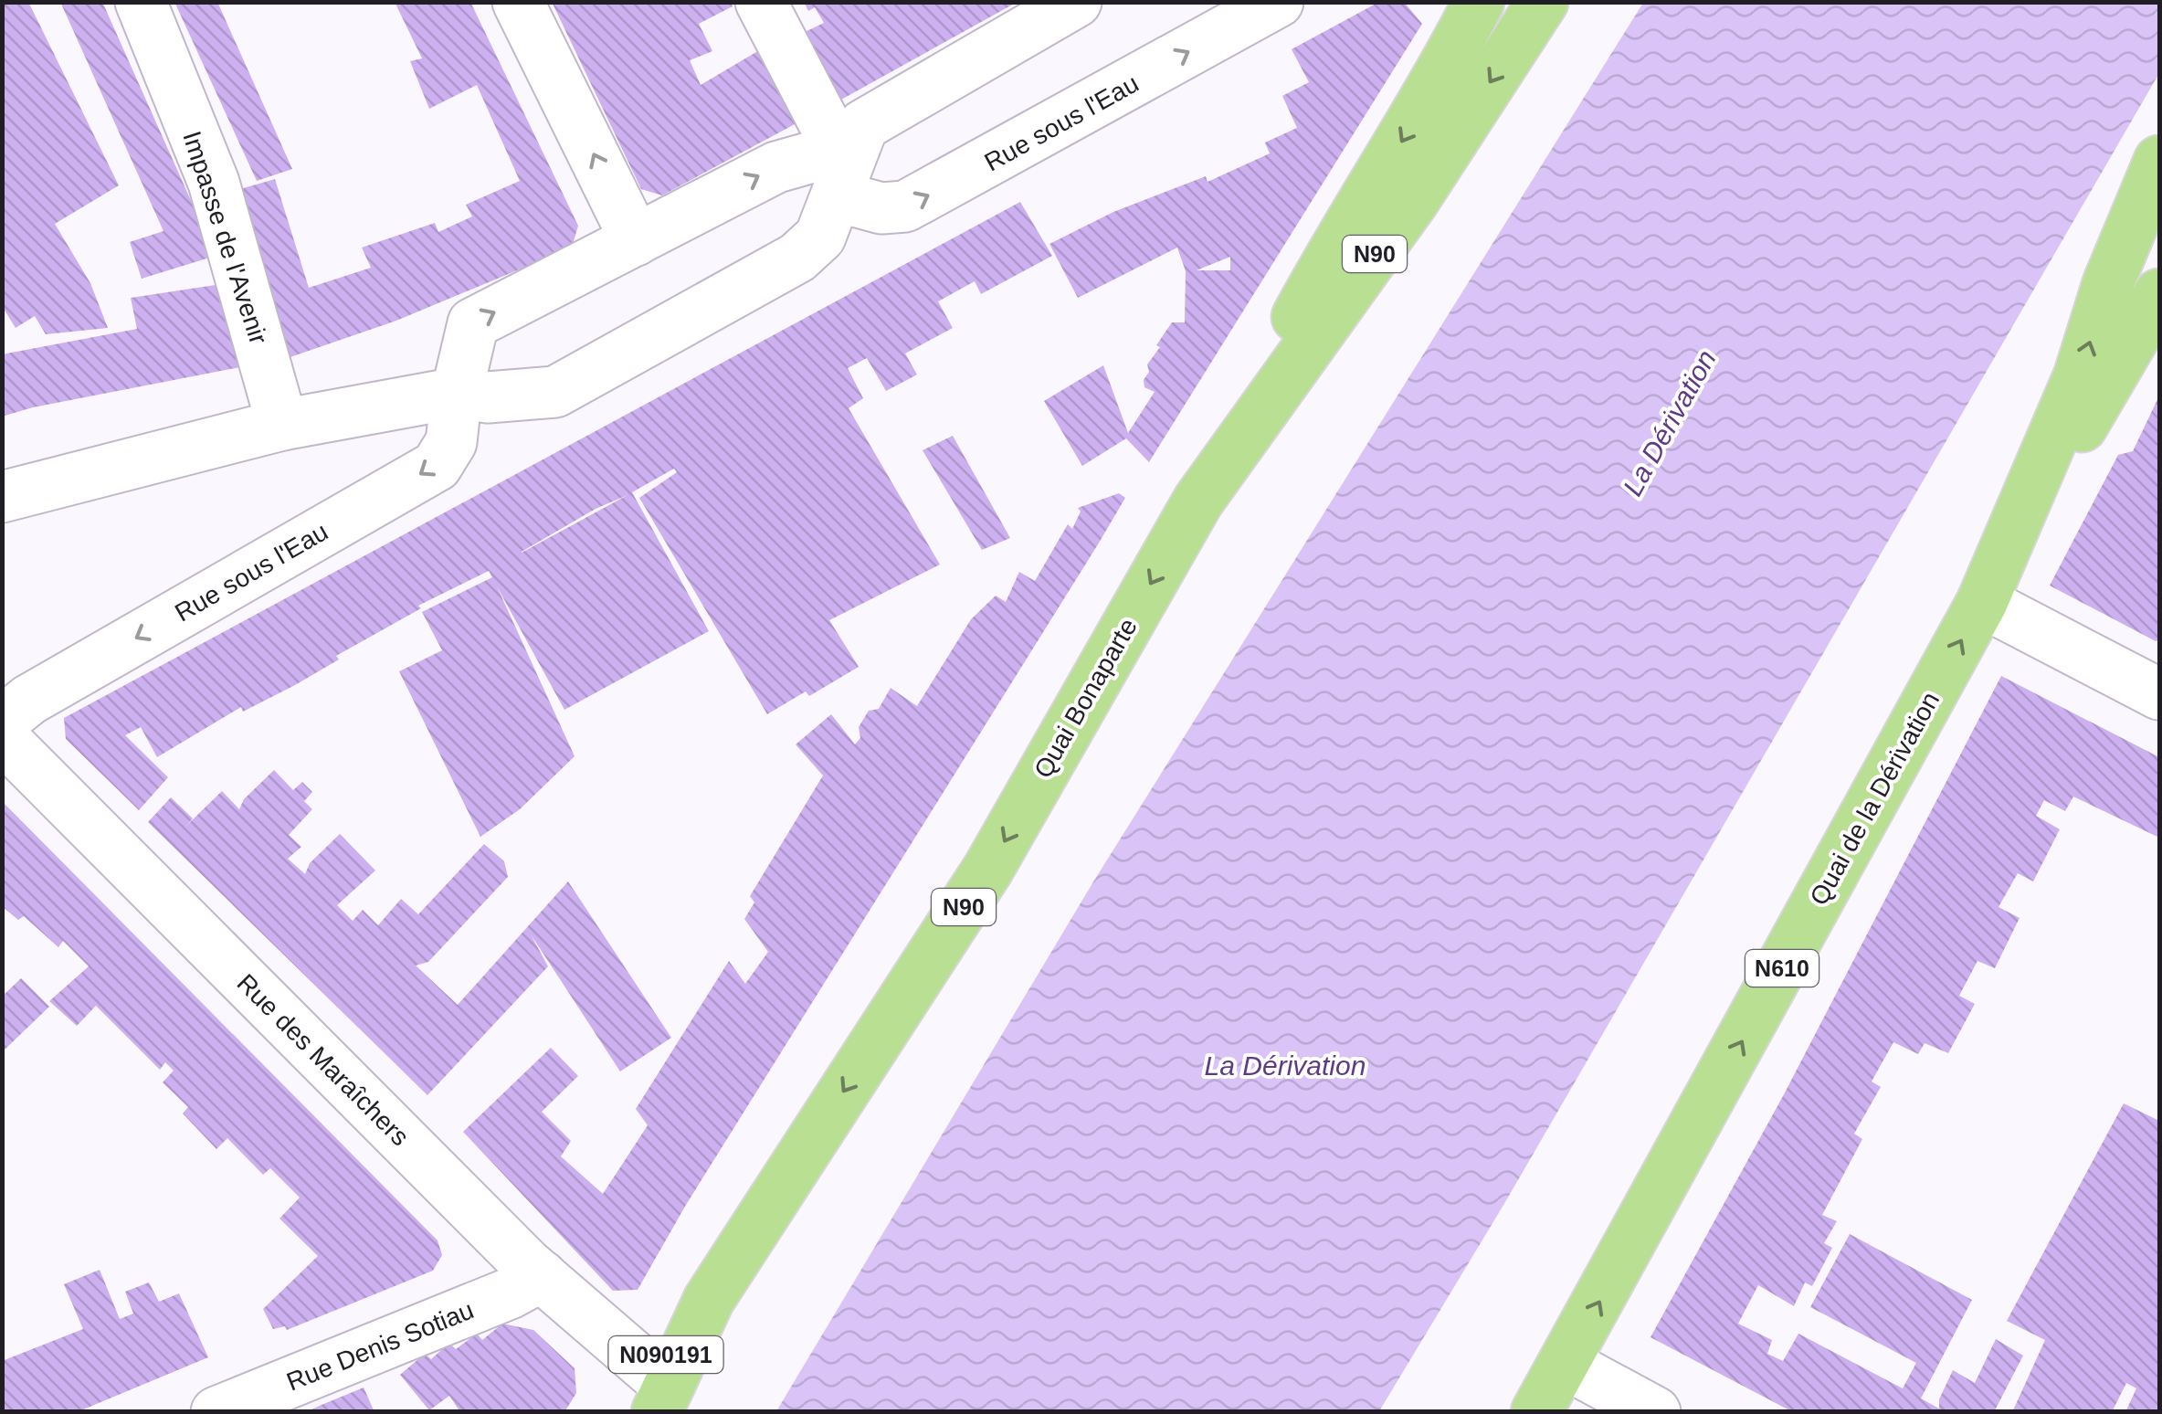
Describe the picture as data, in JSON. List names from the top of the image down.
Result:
{
  "streets": {
    "main road": [
      "N90",
      "Quai Bonaparte",
      "Quai de la Dérivation",
      "N610"
    ],
    "street": [
      "Rue sous l'Eau",
      "Impasse de l'Avenir",
      "Rue des Maraîchers",
      "Rue Denis Sotiau"
    ]
  },
  "crossings": [
    ["Quai Bonaparte", "Rue des Maraîchers"],
    ["Quai de la Dérivation", "N610"],
    ["Rue des Maraîchers", "Rue Denis Sotiau"]
  ],
  "one_way": ["Quai de la Dérivation"],
  "water": ["La Dérivation"]
}
